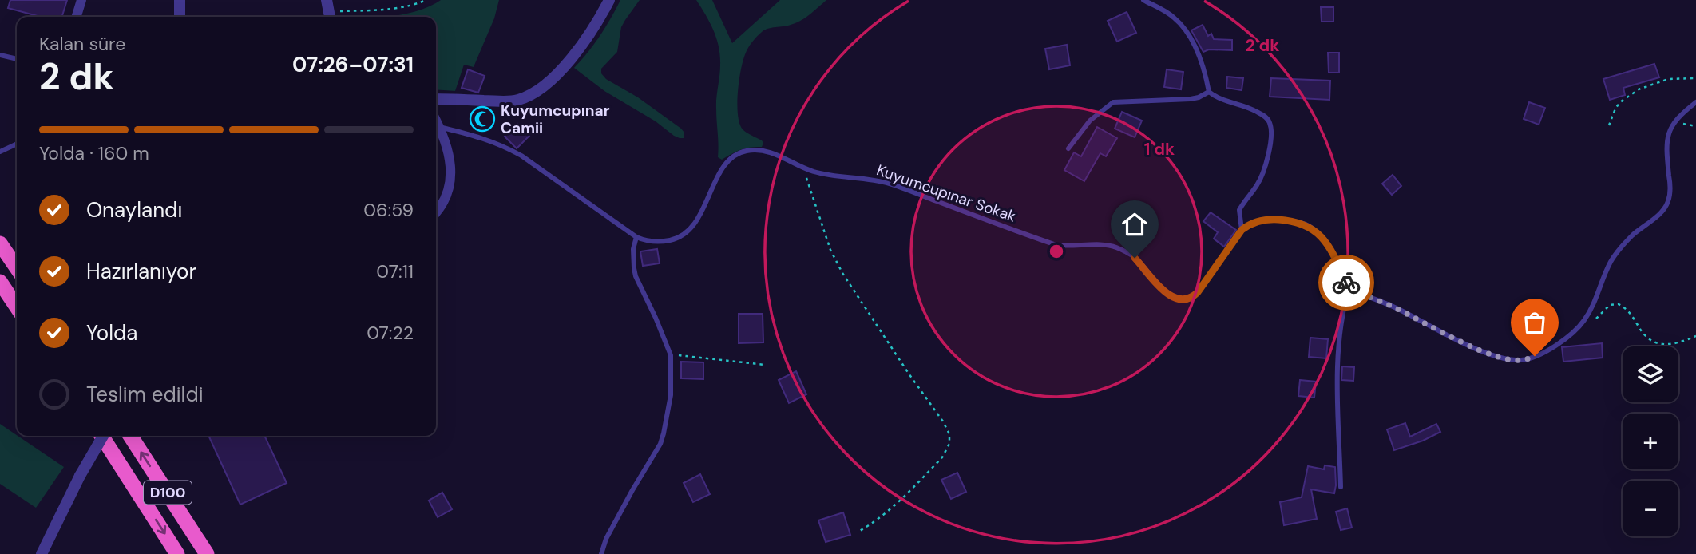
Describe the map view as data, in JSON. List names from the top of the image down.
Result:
{
  "streets": {
    "highway": ["D100"],
    "lane": ["Kuyumcupınar Sokak"]
  },
  "places": {
    "mosque": ["Kuyumcupınar Camii"]
  },
  "page": {
    "heading": ["2 dk", "Kalan süre", "07:26–07:31"],
    "bar": "Yolda · 160 m",
    "list": [
      ["Onaylandı", "06:59"],
      ["Hazırlanıyor", "07:11"],
      ["Yolda", "07:22"],
      "Teslim edildi"
    ],
    "map_buttons": ["+", "−"]
  },
  "rings": ["2 dk", "1 dk"]
}
